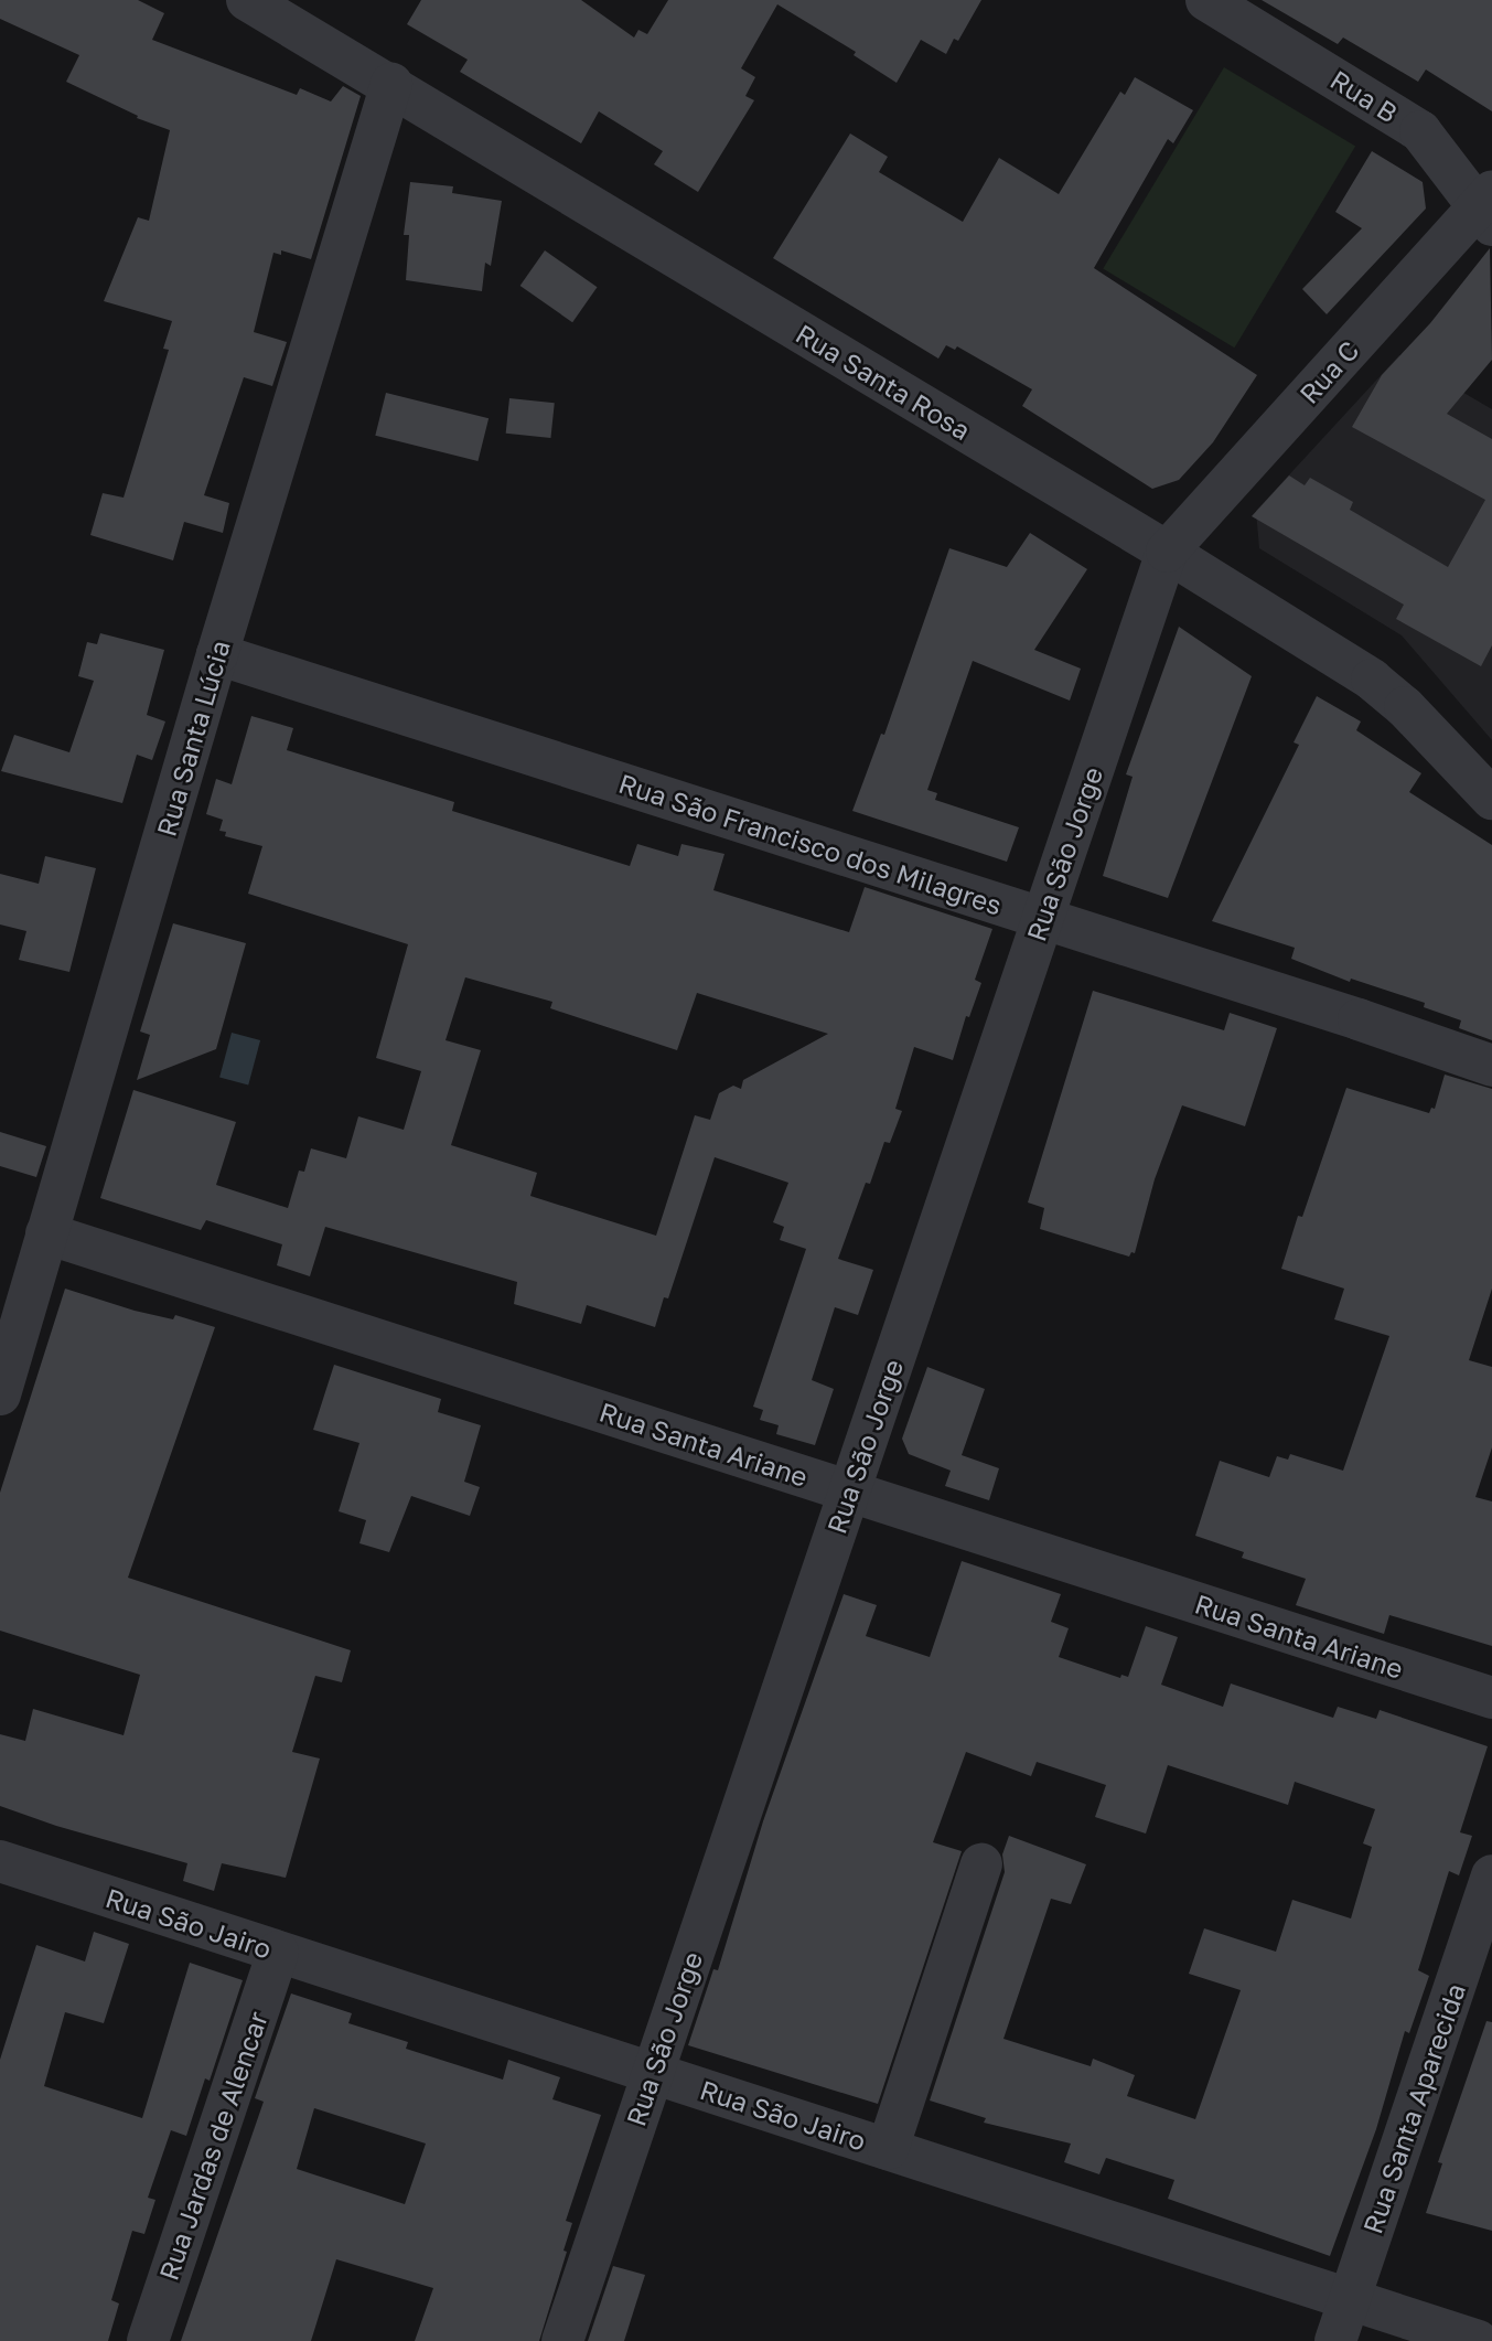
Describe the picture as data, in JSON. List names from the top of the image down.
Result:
{
  "streets": {
    "street": [
      "Rua B",
      "Rua C",
      "Rua Santa Rosa",
      "Rua Santa Lúcia",
      "Rua São Francisco dos Milagres",
      "Rua São Jorge",
      "Rua Santa Ariane",
      "Rua São Jairo",
      "Rua Santa Aparecida",
      "Rua Jardas de Alencar"
    ]
  },
  "crossings": [
    ["Rua B", "Rua C"],
    ["Rua C", "Rua Santa Rosa"],
    ["Rua C", "Rua São Jorge"],
    ["Rua Santa Rosa", "Rua Santa Lúcia"],
    ["Rua Santa Rosa", "Rua São Jorge"],
    ["Rua Santa Lúcia", "Rua São Francisco dos Milagres"],
    ["Rua Santa Lúcia", "Rua Santa Ariane"],
    ["Rua São Francisco dos Milagres", "Rua São Jorge"],
    ["Rua São Jorge", "Rua Santa Ariane"],
    ["Rua São Jorge", "Rua São Jairo"],
    ["Rua São Jairo", "Rua Santa Aparecida"],
    ["Rua São Jairo", "Rua Jardas de Alencar"]
  ]
}
